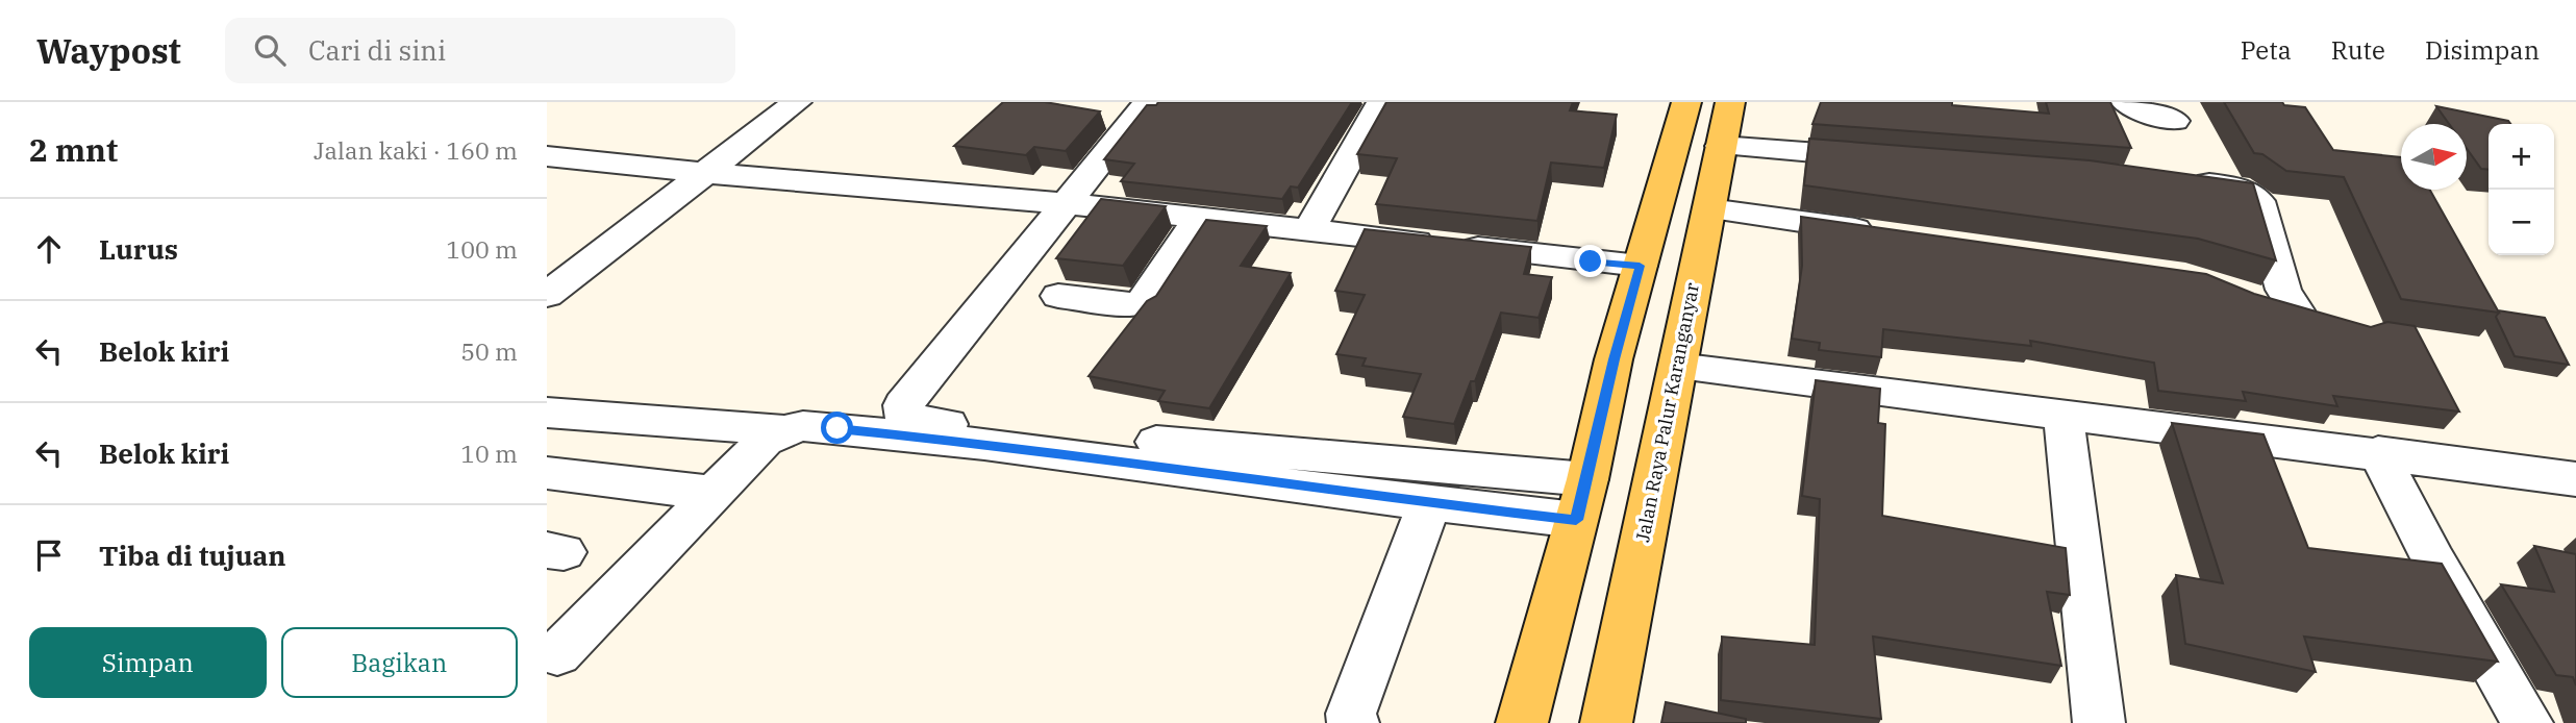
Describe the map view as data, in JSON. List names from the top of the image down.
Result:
{
  "streets": {
    "main road": ["Jalan Raya Palur Karanganyar"]
  },
  "north": "right",
  "page": {
    "header": "Waypost",
    "search": "Cari di sini",
    "nav": ["Peta", "Rute", "Disimpan"],
    "heading": ["2 mnt", "Jalan kaki · 160 m"],
    "map_buttons": ["+", "−"],
    "list": [
      ["Lurus", "100 m"],
      ["Belok kiri", "50 m"],
      ["Belok kiri", "10 m"],
      "Tiba di tujuan"
    ],
    "buttons": ["Simpan", "Bagikan"]
  }
}
